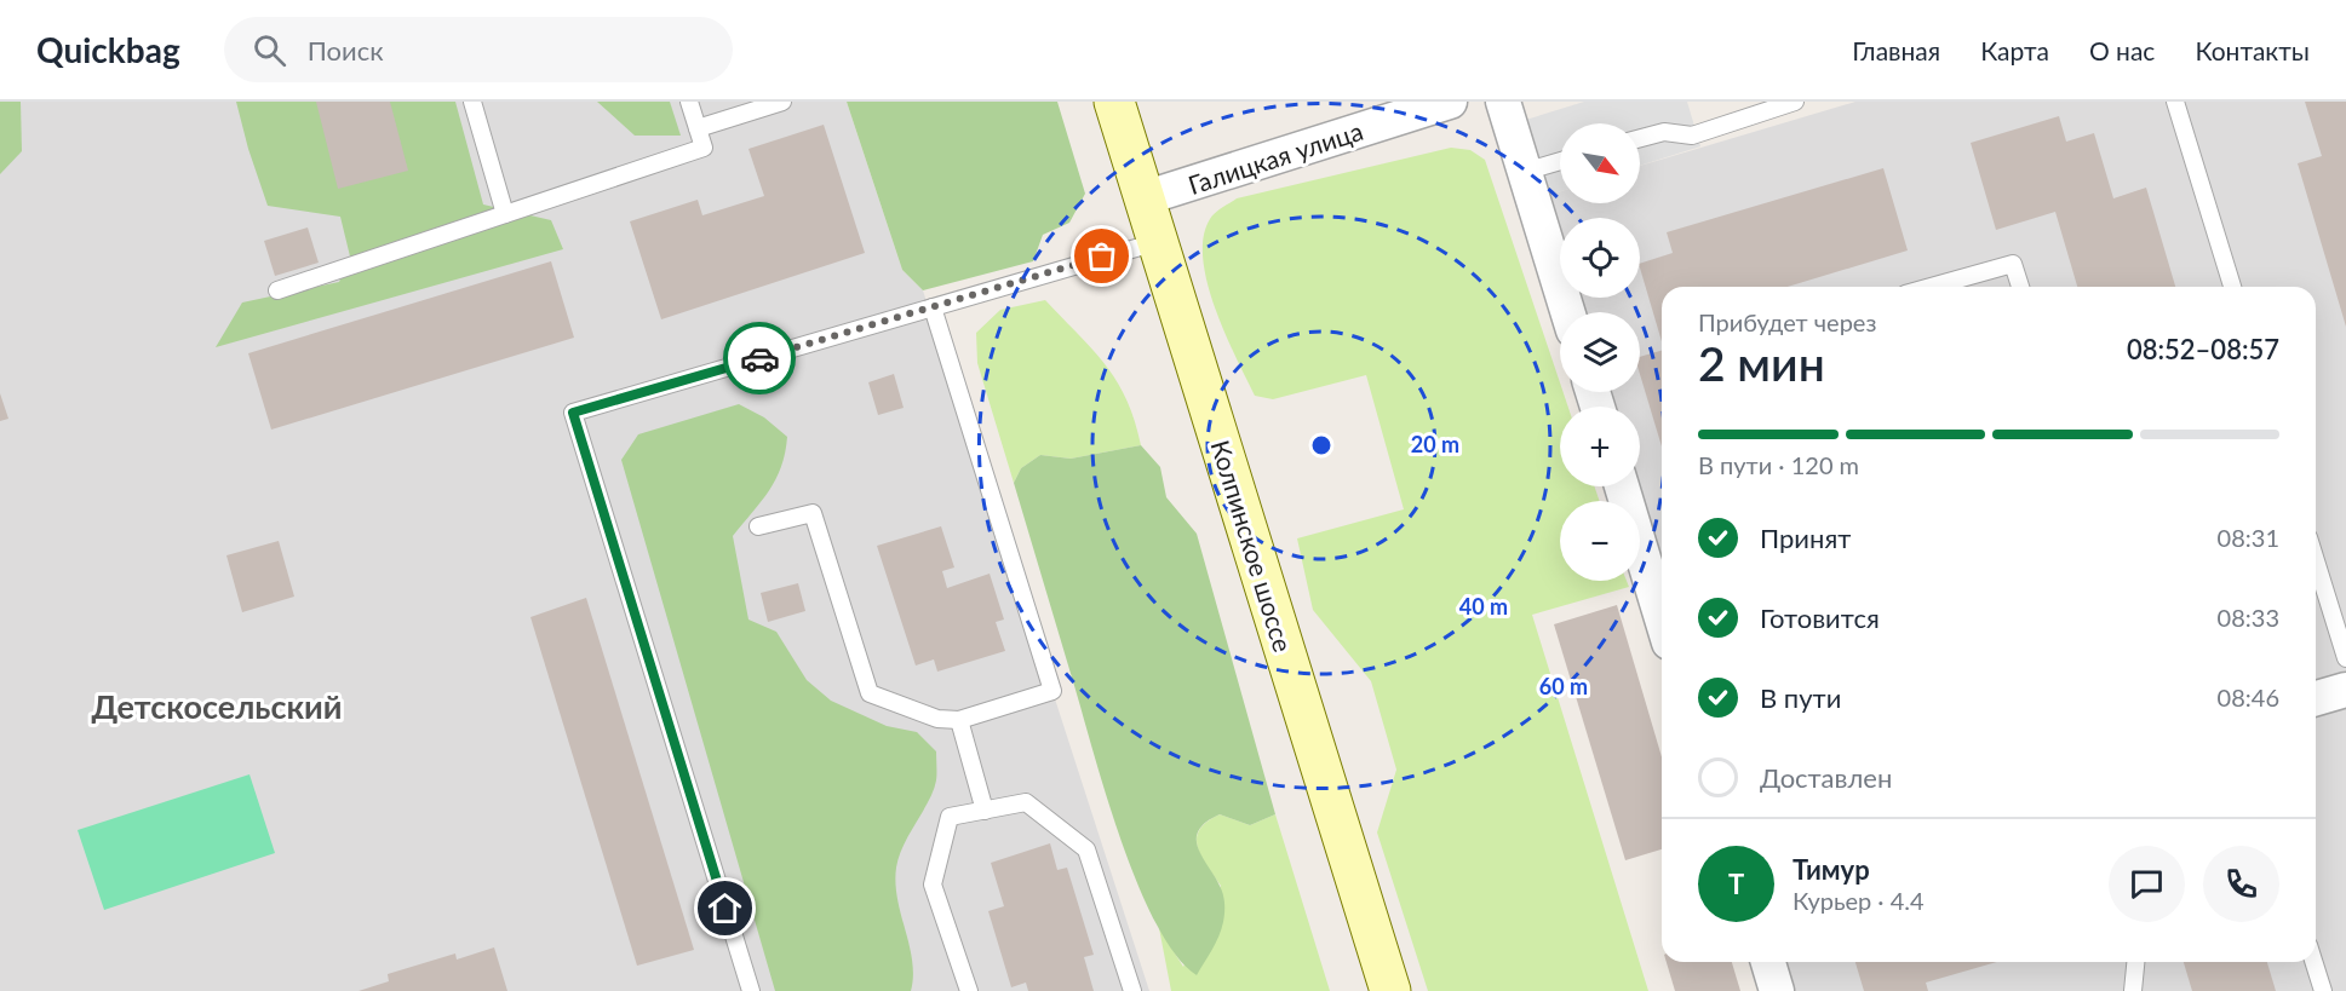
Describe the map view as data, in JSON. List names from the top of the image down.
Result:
{
  "streets": {
    "main road": ["Колпинское шоссе"],
    "street": ["Галицкая улица"]
  },
  "crossings": [
    ["Галицкая улица", "Колпинское шоссе"]
  ],
  "districts": ["Детскосельский"],
  "north": "bottom right",
  "page": {
    "header": "Quickbag",
    "search": "Поиск",
    "nav": [
      "Главная",
      "Карта",
      "О нас",
      "Контакты"
    ],
    "map_buttons": ["+", "−"],
    "heading": ["2 мин", "Прибудет через", "08:52–08:57"],
    "panel": ["Тимур", "Курьер · 4.4"],
    "bar": "В пути · 120 m",
    "list": [
      ["Принят", "08:31"],
      ["Готовится", "08:33"],
      ["В пути", "08:46"],
      "Доставлен"
    ],
    "round": "Т"
  },
  "rings": ["20 m", "40 m", "60 m"]
}
